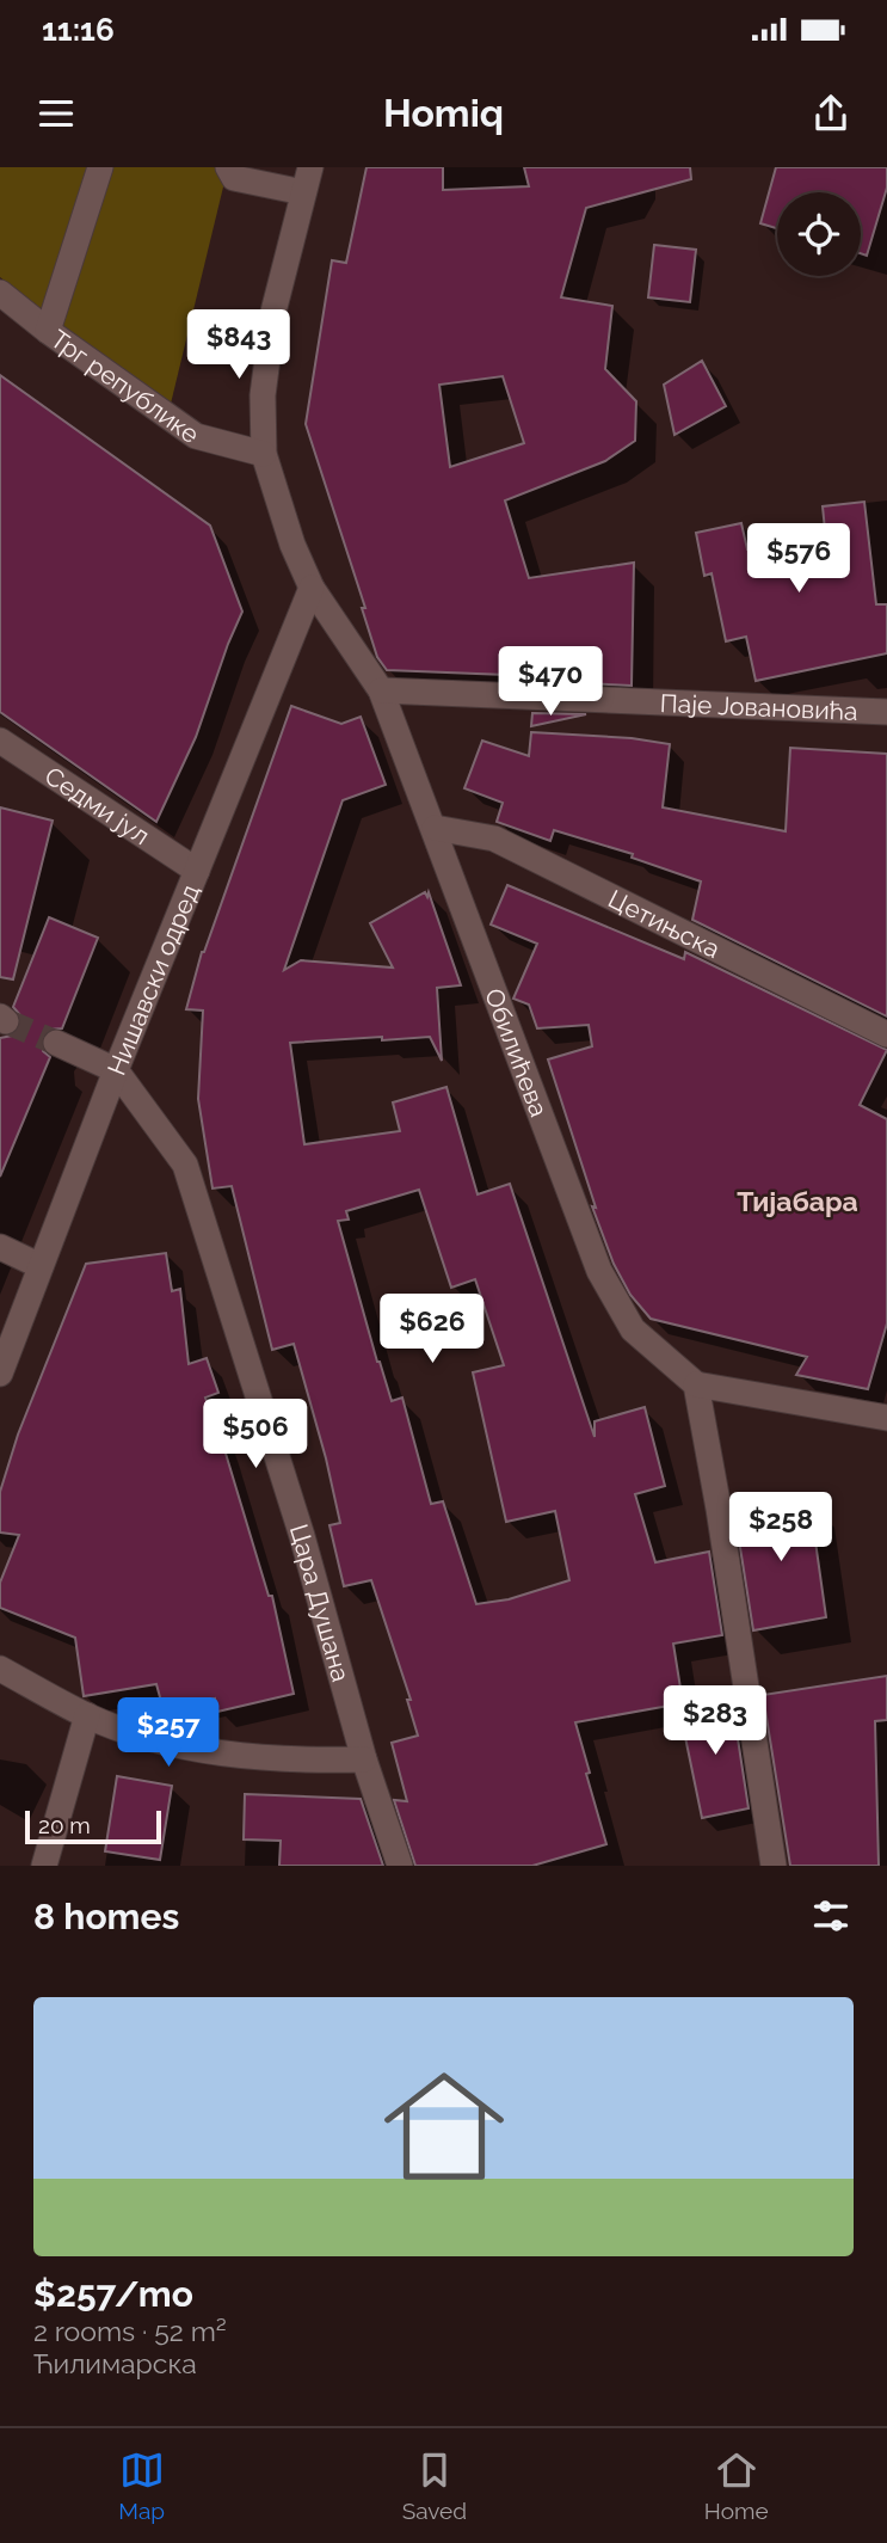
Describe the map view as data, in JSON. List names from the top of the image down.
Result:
{
  "streets": {
    "street": [
      "Трг републике",
      "Паје Јовановића",
      "Седми јул",
      "Цетињска",
      "Нишавски одред",
      "Обилићева",
      "Цара Душана"
    ]
  },
  "crossings": [
    ["Паје Јовановића", "Обилићева"],
    ["Седми јул", "Нишавски одред"],
    ["Цетињска", "Обилићева"],
    ["Нишавски одред", "Цара Душана"]
  ],
  "districts": ["Тијабара"],
  "scale_bar": "20 m",
  "page": {
    "status": "11:16",
    "header": "Homiq",
    "price": [
      "$843",
      "$576",
      "$470",
      "$626",
      "$506",
      "$258",
      "$283",
      "$257"
    ],
    "scale": "20 m",
    "heading": "8 homes",
    "list": [
      {
        "name": "$257/mo",
        "note": "2 rooms · 52 m² · Ћилимарска"
      }
    ],
    "tabs": ["Map", "Saved", "Home"]
  }
}
